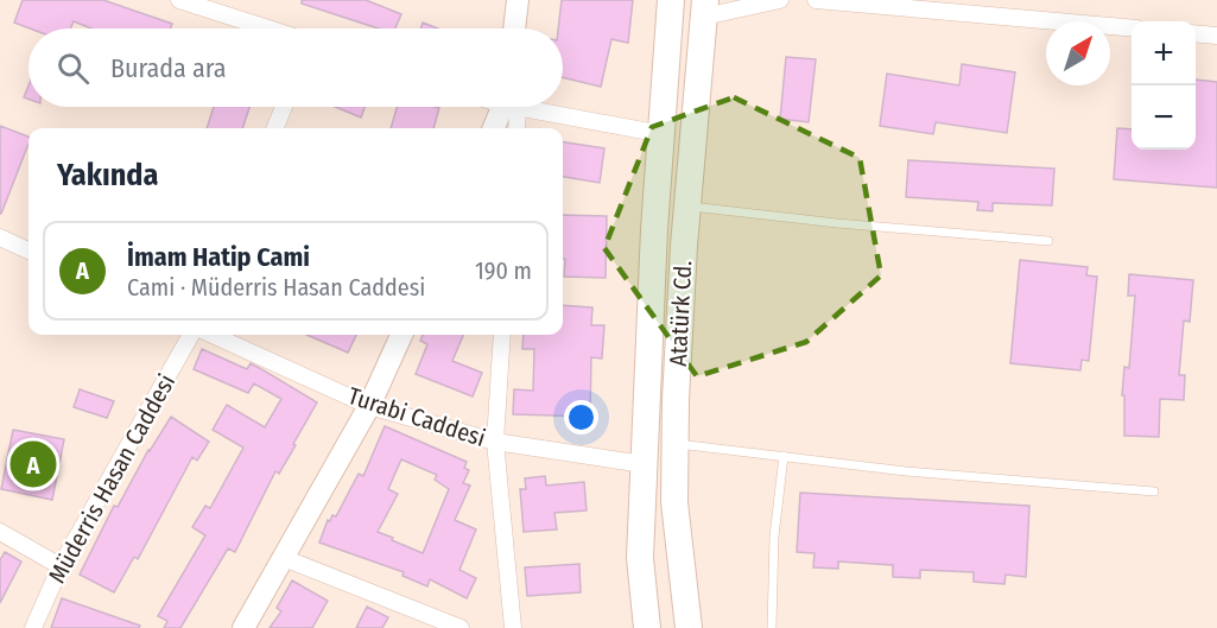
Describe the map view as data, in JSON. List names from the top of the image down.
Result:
{
  "streets": {
    "main road": ["Atatürk Cd."],
    "street": ["Turabi Caddesi", "Müderris Hasan Caddesi"]
  },
  "crossings": [
    ["Atatürk Cd.", "Turabi Caddesi"]
  ],
  "north": "top right",
  "page": {
    "map_buttons": ["+", "−"],
    "search": "Burada ara",
    "heading": "Yakında",
    "list": [
      {
        "mark": "A",
        "name": "İmam Hatip Cami",
        "note": "Cami · Müderris Hasan Caddesi",
        "value": "190 m"
      }
    ],
    "pins": "A"
  }
}
